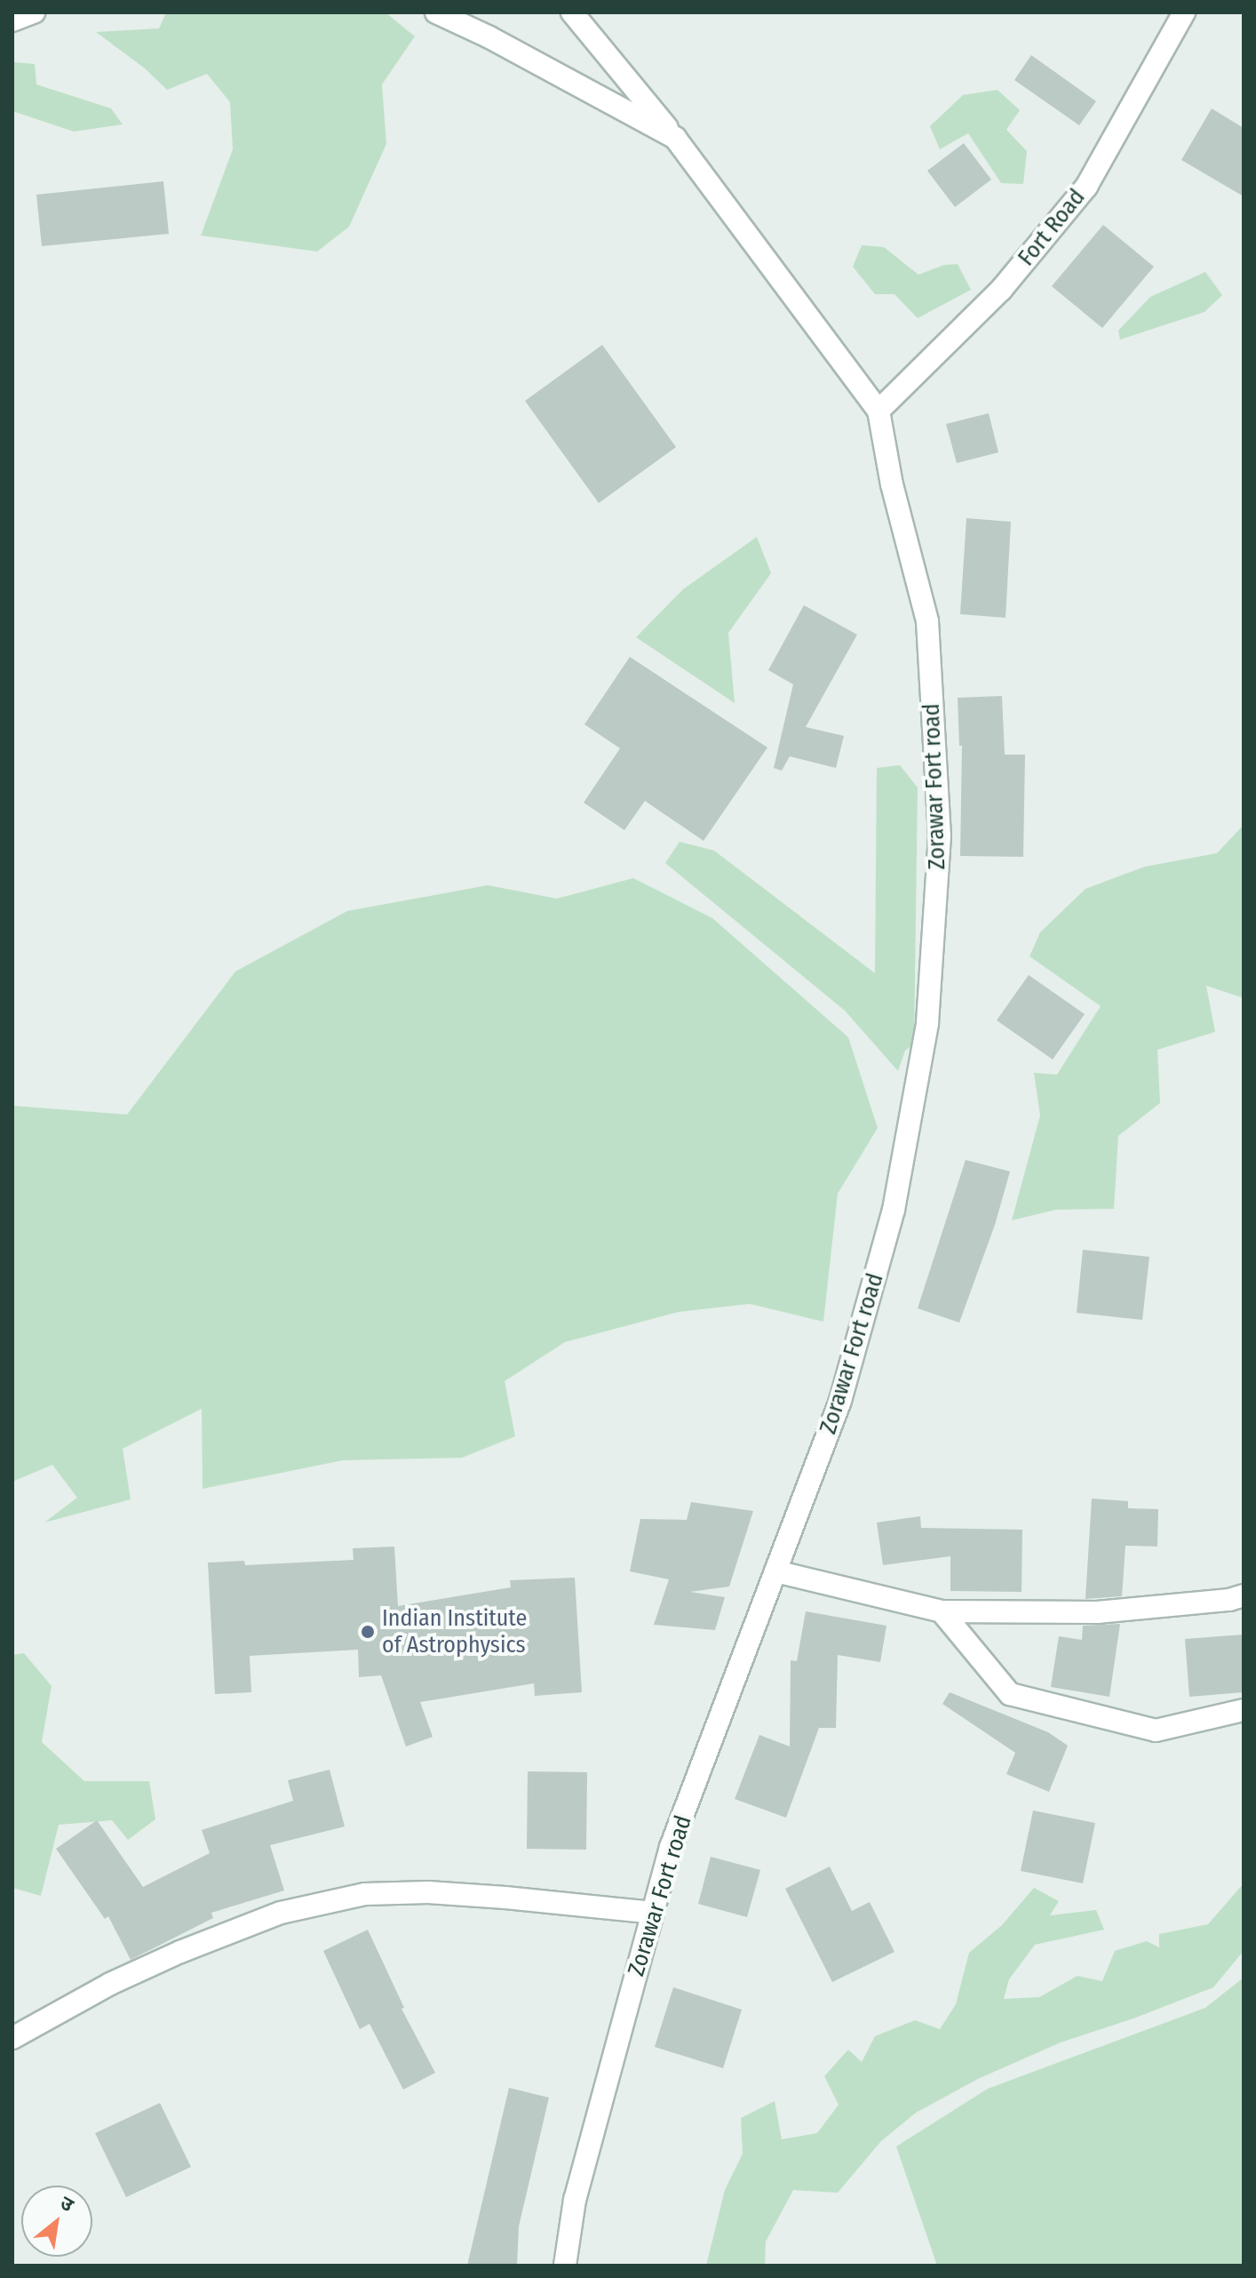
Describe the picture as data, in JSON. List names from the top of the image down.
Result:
{
  "streets": {
    "street": ["Fort Road", "Zorawar Fort road"]
  },
  "crossings": [
    ["Fort Road", "Zorawar Fort road"]
  ],
  "places": ["Indian Institute of Astrophysics"],
  "north": "top right"
}
